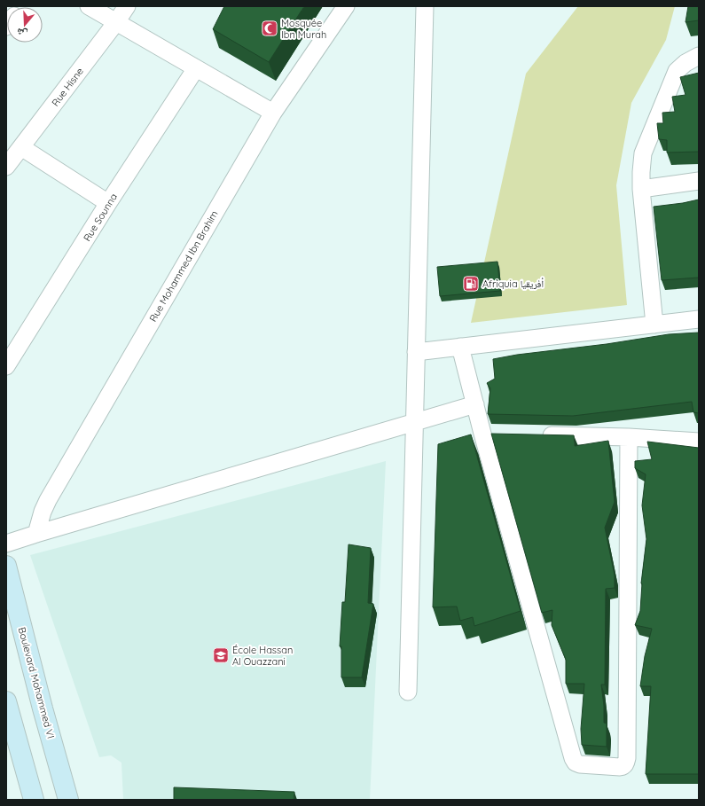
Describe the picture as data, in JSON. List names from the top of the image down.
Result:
{
  "streets": {
    "main road": ["Boulevard Mohammed VI"],
    "street": ["Rue Hisne", "Rue Sounna", "Rue Mohammed Ibn Brahim"]
  },
  "places": {
    "mosque": ["Mosquée Ibn Murah"],
    "fuel station": ["Afriquia أفريقيا"],
    "school or university": ["École Hassan Al Ouazzani"]
  },
  "north": "bottom"
}
